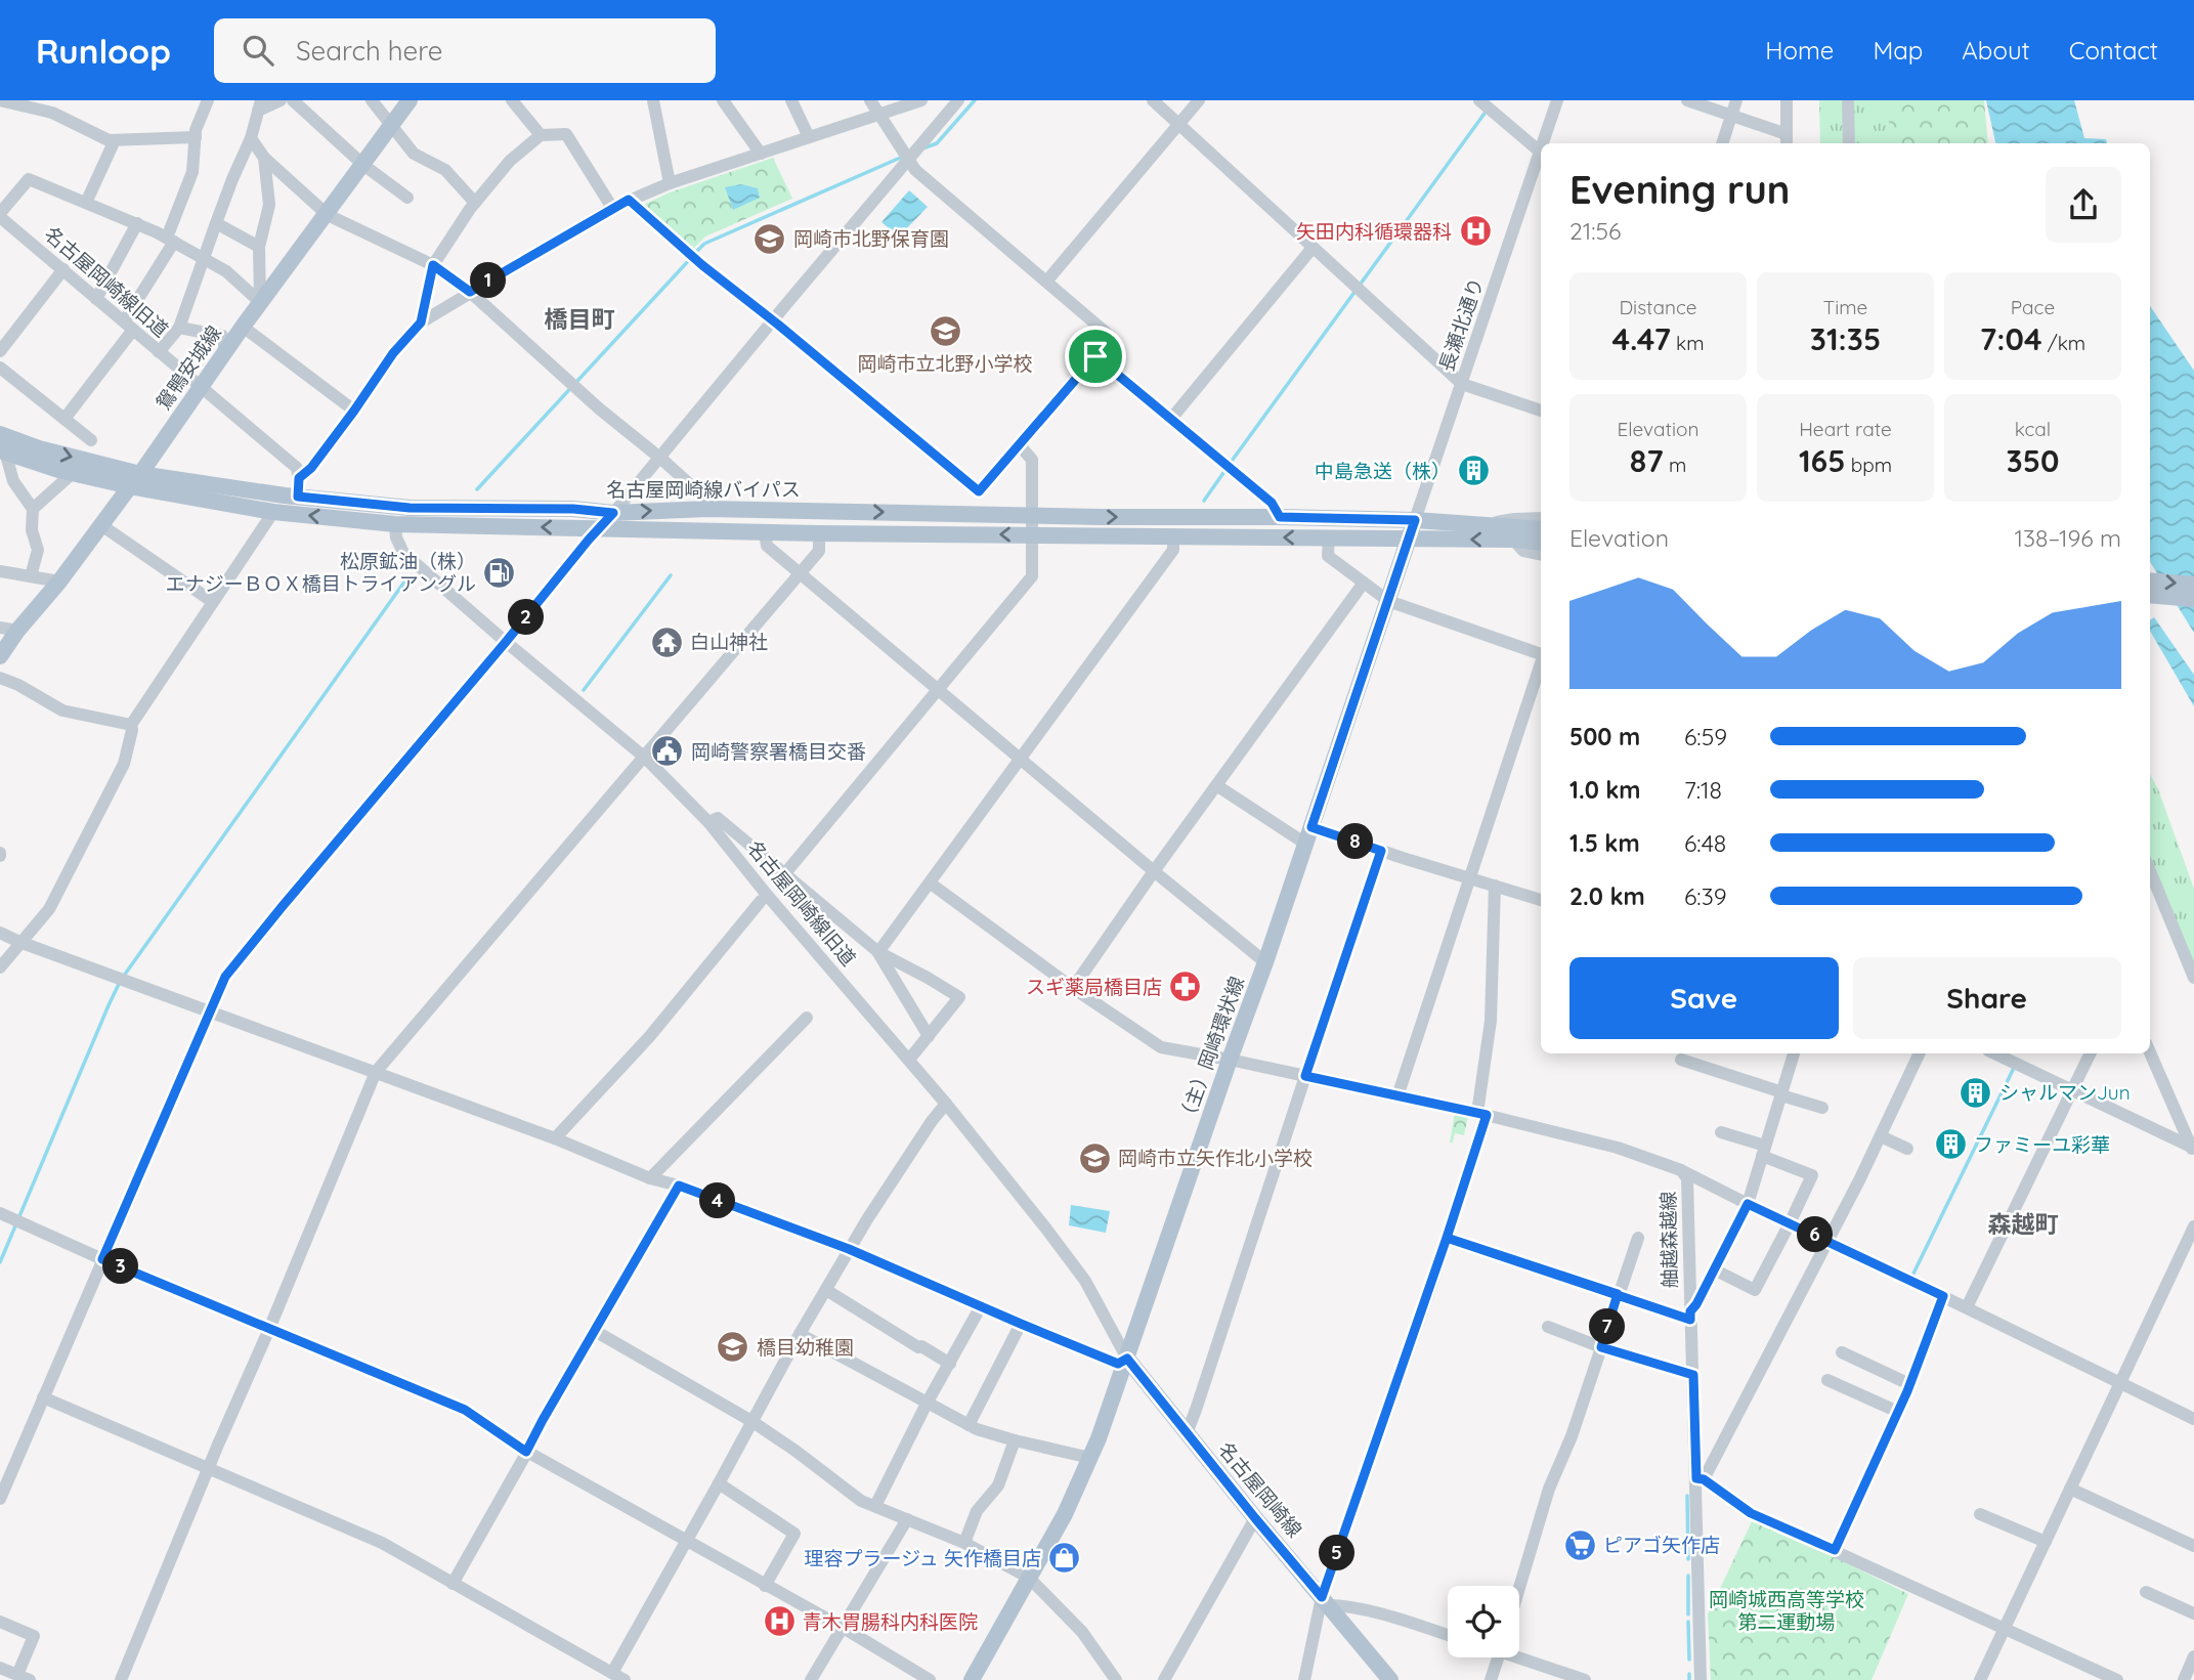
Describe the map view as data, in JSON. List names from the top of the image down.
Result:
{
  "streets": {
    "main road": [
      "鴛鴨安城線",
      "名古屋岡崎線バイパス",
      "（主）岡崎環状線",
      "名古屋岡崎線"
    ],
    "street": ["名古屋岡崎線旧道", "長瀬北通り", "舳越森越線"]
  },
  "crossings": [
    ["名古屋岡崎線旧道", "鴛鴨安城線"],
    ["名古屋岡崎線旧道", "名古屋岡崎線バイパス"],
    ["名古屋岡崎線旧道", "（主）岡崎環状線"],
    ["名古屋岡崎線旧道", "名古屋岡崎線"],
    ["長瀬北通り", "名古屋岡崎線バイパス"],
    ["長瀬北通り", "（主）岡崎環状線"],
    ["鴛鴨安城線", "名古屋岡崎線バイパス"],
    ["名古屋岡崎線バイパス", "（主）岡崎環状線"],
    ["（主）岡崎環状線", "名古屋岡崎線"]
  ],
  "districts": ["橋目町", "森越町"],
  "parks": ["岡崎城西高等学校 第二運動場"],
  "places": {
    "hospital": ["矢田内科循環器科", "青木胃腸科内科医院"],
    "school or university": [
      "岡崎市北野保育園",
      "岡崎市立北野小学校",
      "岡崎市立矢作北小学校",
      "橋目幼稚園"
    ],
    "building": ["中島急送（株）", "シャルマンJun", "ファミーユ彩華"],
    "fuel station": ["松原鉱油（株） エナジーＢＯＸ橋目トライアングル"],
    "temple": ["白山神社"],
    "public building": ["岡崎警察署橋目交番"],
    "pharmacy": ["スギ薬局橋目店"],
    "supermarket": ["ピアゴ矢作店"],
    "shop": ["理容プラージュ 矢作橋目店"]
  },
  "page": {
    "header": "Runloop",
    "search": "Search here",
    "nav": [
      "Home",
      "Map",
      "About",
      "Contact"
    ],
    "heading": ["Evening run", "21:56"],
    "pins": [
      "1",
      "2",
      "8",
      "4",
      "6",
      "3",
      "7",
      "5"
    ],
    "stats": [
      ["Distance", "4.47 km"],
      ["Time", "31:35"],
      ["Pace", "7:04 /km"],
      ["Elevation", "87 m"],
      ["Heart rate", "165 bpm"],
      ["kcal", "350"]
    ],
    "chart": ["Elevation", "138–196 m"],
    "list": [
      {
        "name": "500 m",
        "note": "6:59"
      },
      {
        "name": "1.0 km",
        "note": "7:18"
      },
      {
        "name": "1.5 km",
        "note": "6:48"
      },
      {
        "name": "2.0 km",
        "note": "6:39"
      }
    ],
    "buttons": ["Save", "Share"]
  }
}
